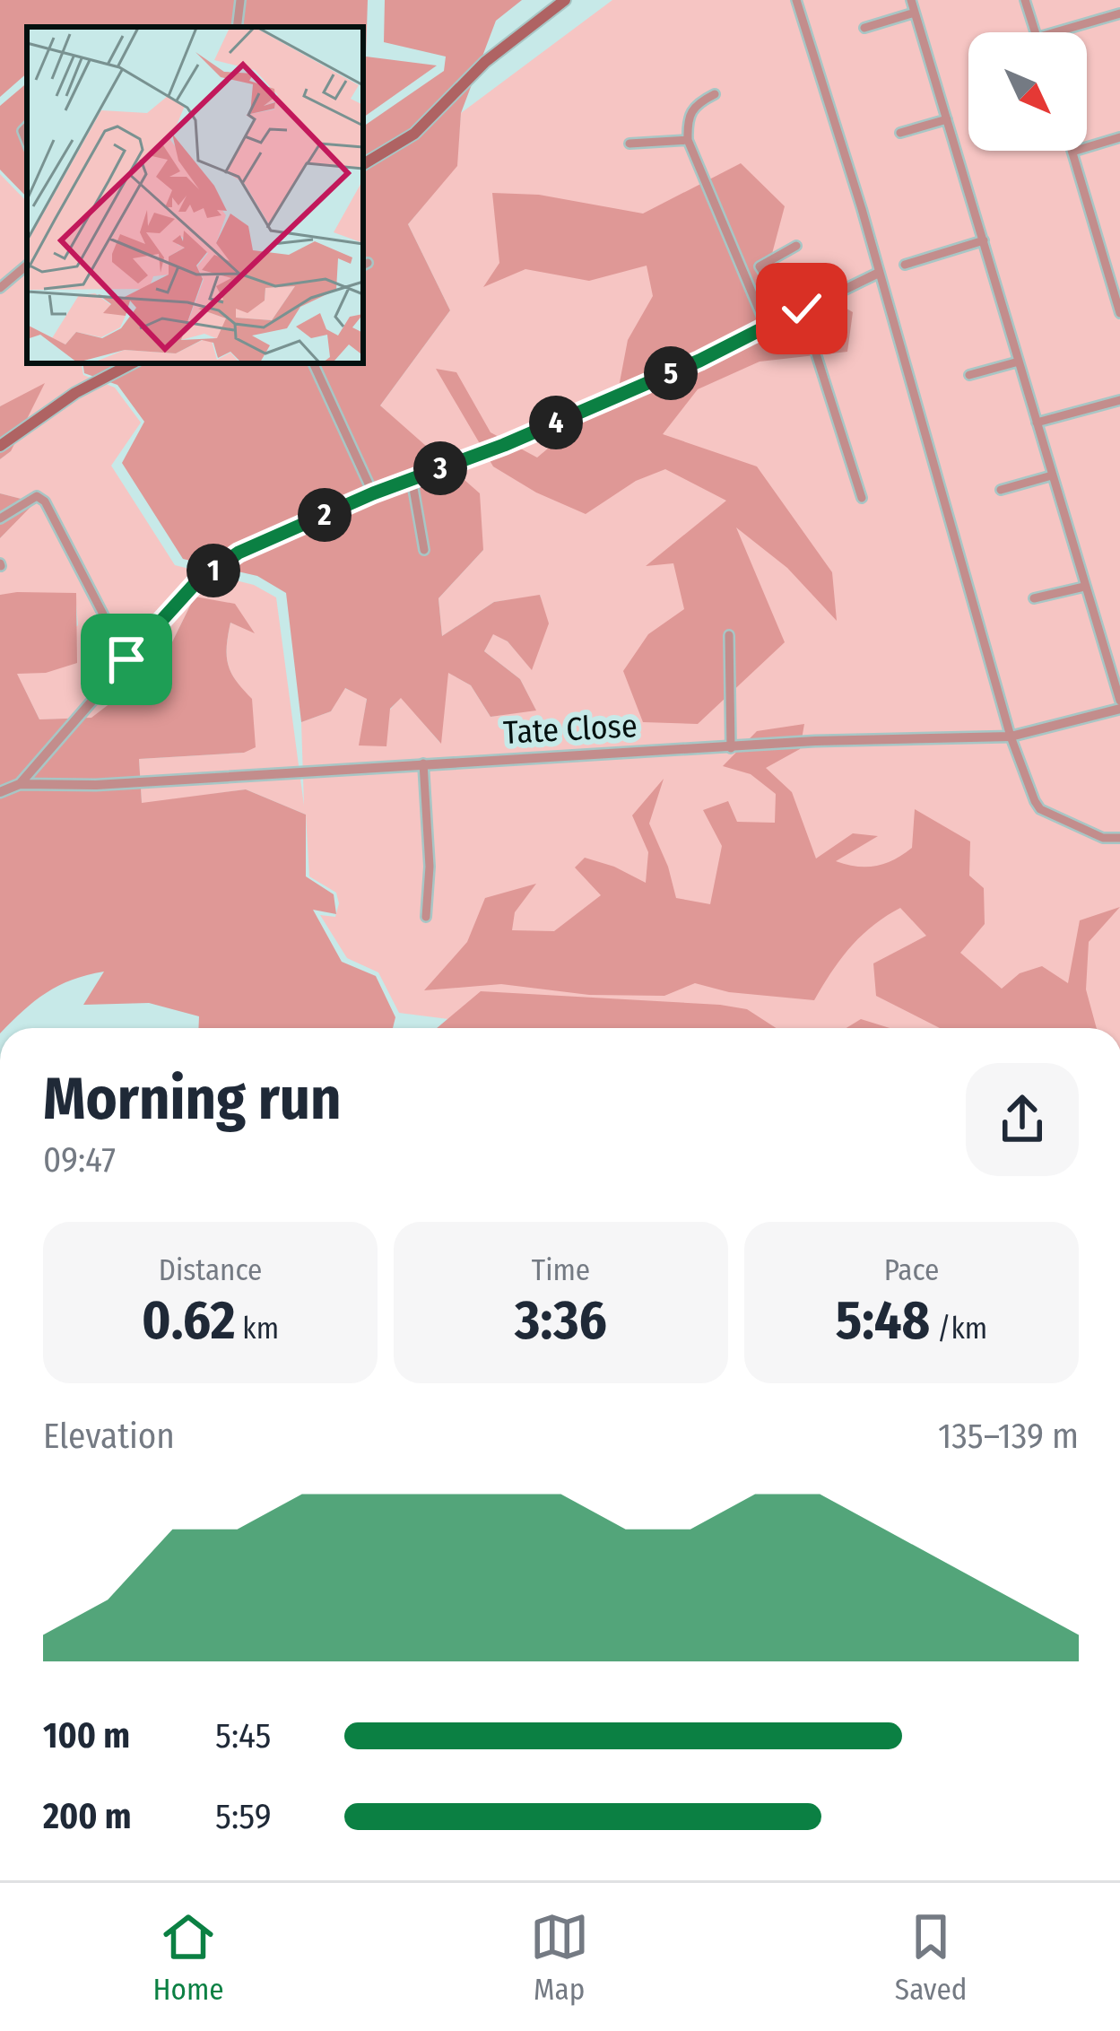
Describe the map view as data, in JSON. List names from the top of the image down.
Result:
{
  "streets": {
    "street": ["Tate Close"]
  },
  "north": "bottom right",
  "page": {
    "pins": [
      "5",
      "4",
      "3",
      "2",
      "1"
    ],
    "heading": ["Morning run", "09:47"],
    "stats": [
      ["Distance", "0.62 km"],
      ["Time", "3:36"],
      ["Pace", "5:48 /km"]
    ],
    "chart": ["Elevation", "135–139 m"],
    "list": [
      {
        "name": "100 m",
        "note": "5:45"
      },
      {
        "name": "200 m",
        "note": "5:59"
      }
    ],
    "tabs": ["Home", "Map", "Saved"]
  }
}
